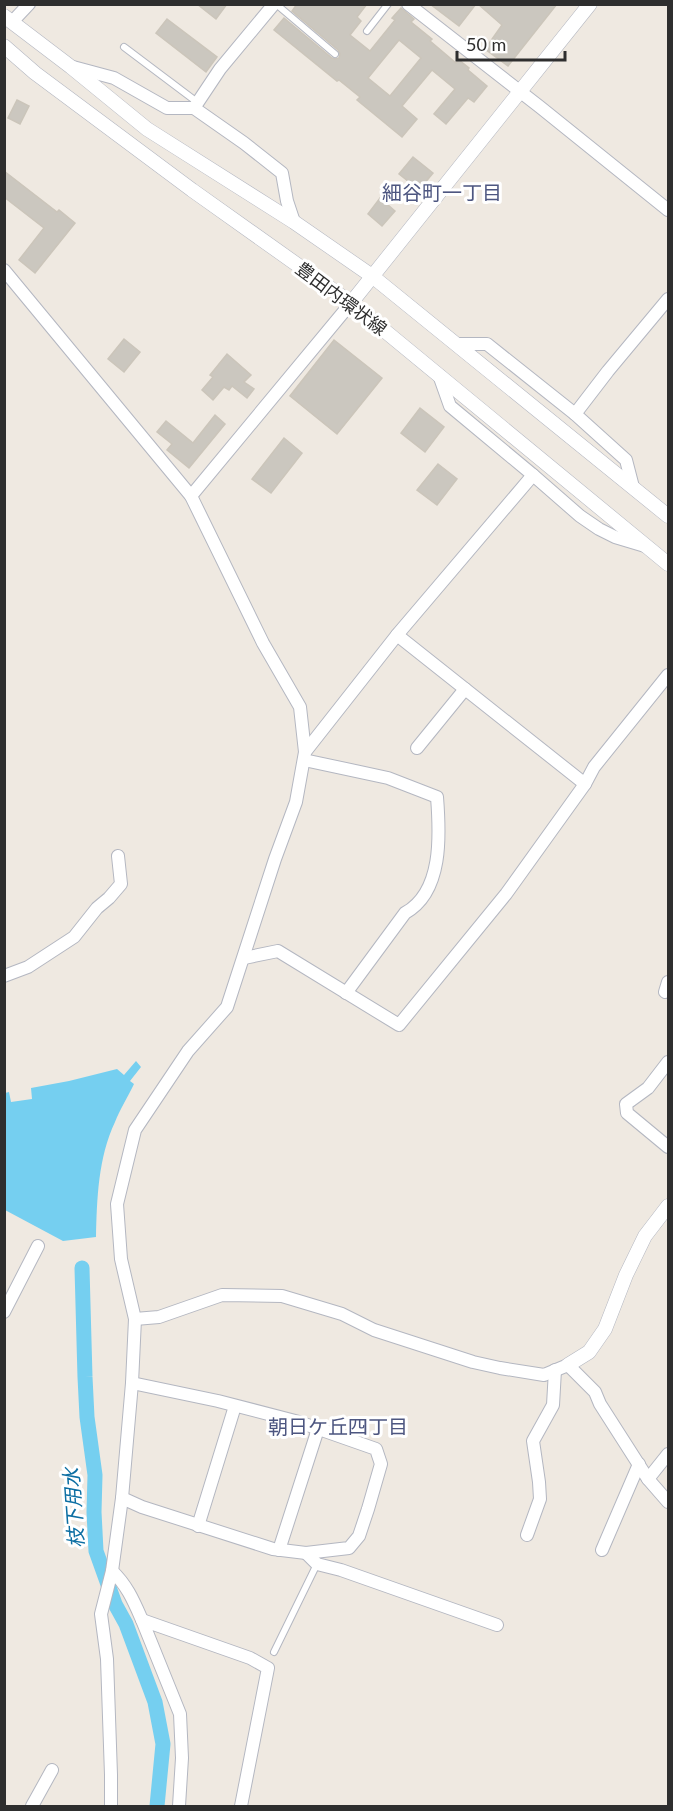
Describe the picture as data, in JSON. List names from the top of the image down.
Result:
{
  "streets": {
    "street": ["豊田内環状線"]
  },
  "districts": ["細谷町一丁目", "朝日ケ丘四丁目"],
  "water": ["枝下用水"],
  "scale_bar": "50 m"
}
